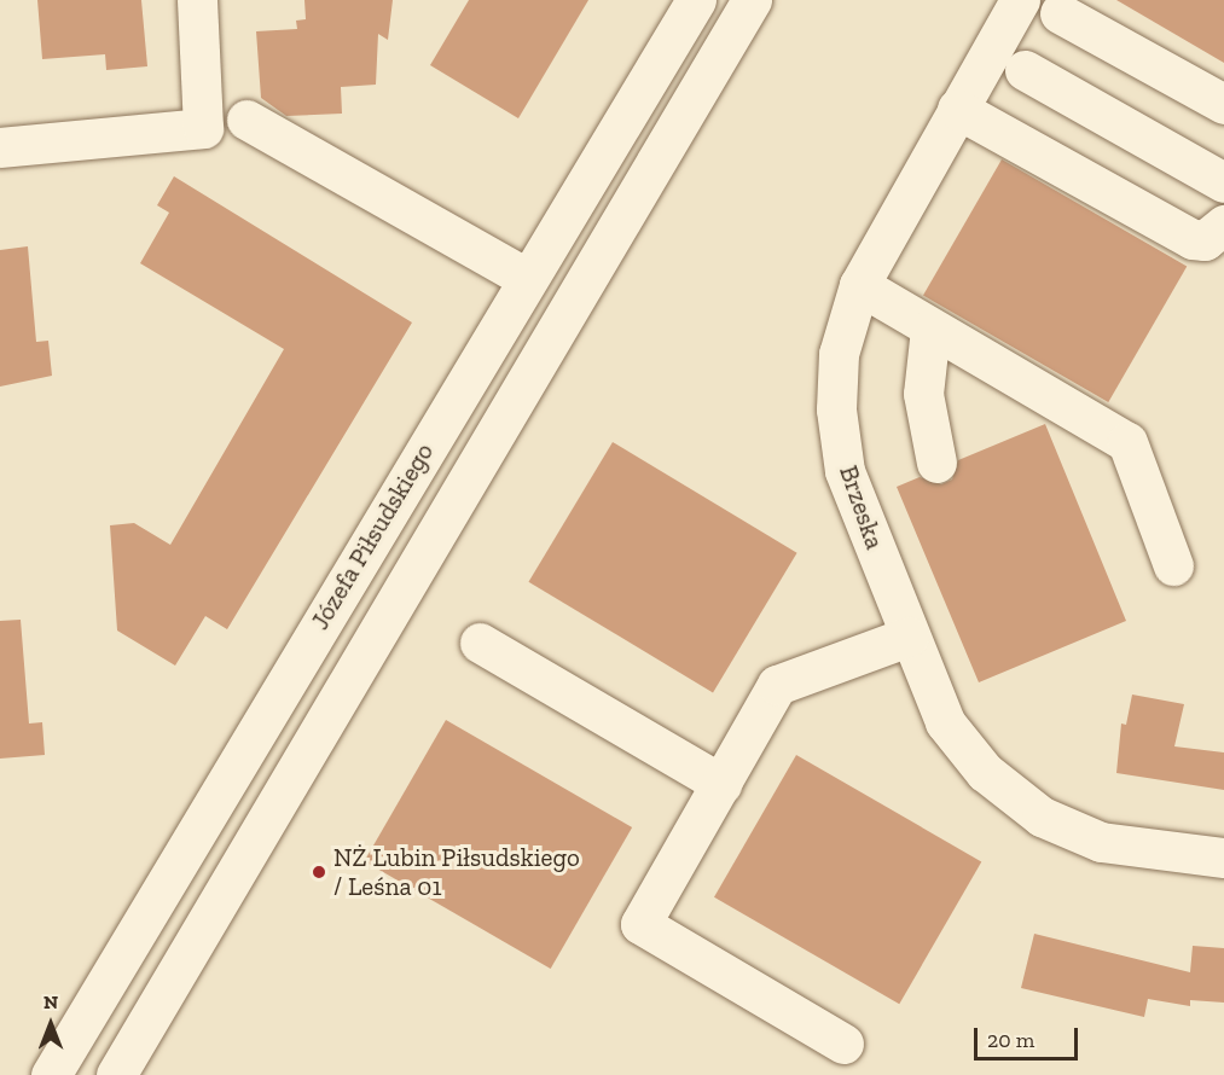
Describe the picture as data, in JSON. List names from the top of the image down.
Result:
{
  "streets": {
    "street": ["Brzeska", "Józefa Piłsudskiego"]
  },
  "places": ["NŻ Lubin Piłsudskiego / Leśna 01"],
  "scale_bar": "20 m",
  "north": "top"
}
